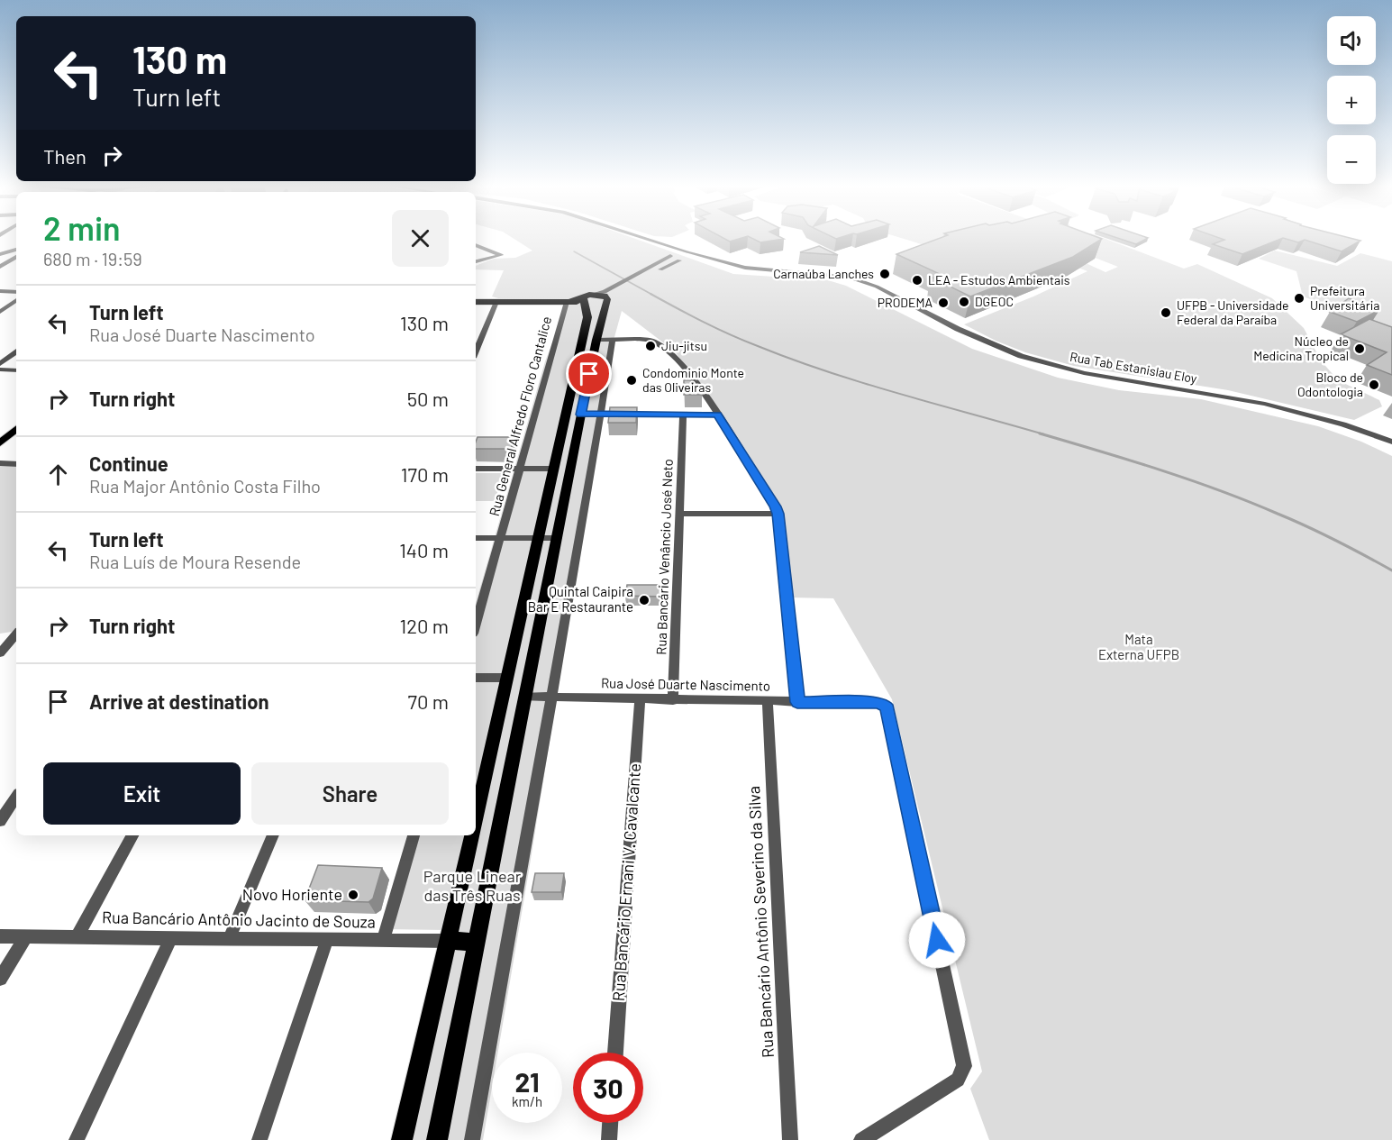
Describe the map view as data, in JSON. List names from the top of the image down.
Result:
{
  "streets": {
    "main road": ["Rua Bancário Antônio Jacinto de Souza"],
    "street": [
      "Rua Tab Estanislau Eloy",
      "Rua General Alfredo Floro Cantalice",
      "Rua Bancário Venâncio José Neto",
      "Rua José Duarte Nascimento",
      "Rua Bancário Ernani V. Cavalcante",
      "Rua Bancário Antônio Severino da Silva"
    ]
  },
  "crossings": [
    ["Rua Bancário Venâncio José Neto", "Rua José Duarte Nascimento"],
    ["Rua José Duarte Nascimento", "Rua Bancário Ernani V. Cavalcante"],
    ["Rua José Duarte Nascimento", "Rua Bancário Antônio Severino da Silva"]
  ],
  "parks": ["Mata Externa UFPB", "Parque Linear das Três Ruas"],
  "places": [
    "Carnaúba Lanches",
    "LEA - Estudos Ambientais",
    "Prefeitura Universitária",
    "DGEOC",
    "PRODEMA",
    "UFPB - Universidade Federal da Paraíba",
    "Jiu-jitsu",
    "Núcleo de Medicina Tropical",
    "Condominio Monte das Oliveiras",
    "Bloco de Odontologia",
    "Quintal Caipira Bar E Restaurante",
    "Novo Horiente"
  ],
  "page": {
    "map_buttons": ["+", "−"],
    "turn": ["130 m", "Turn left"],
    "then": "Then",
    "heading": ["2 min", "680 m · 19:59"],
    "list": [
      {
        "name": "Turn left",
        "note": "Rua José Duarte Nascimento",
        "value": "130 m"
      },
      {
        "name": "Turn right",
        "value": "50 m"
      },
      {
        "name": "Continue",
        "note": "Rua Major Antônio Costa Filho",
        "value": "170 m"
      },
      {
        "name": "Turn left",
        "note": "Rua Luís de Moura Resende",
        "value": "140 m"
      },
      {
        "name": "Turn right",
        "value": "120 m"
      },
      {
        "name": "Arrive at destination",
        "value": "70 m"
      }
    ],
    "buttons": ["Exit", "Share"],
    "speed": "21 km/h",
    "limit": "30"
  }
}
